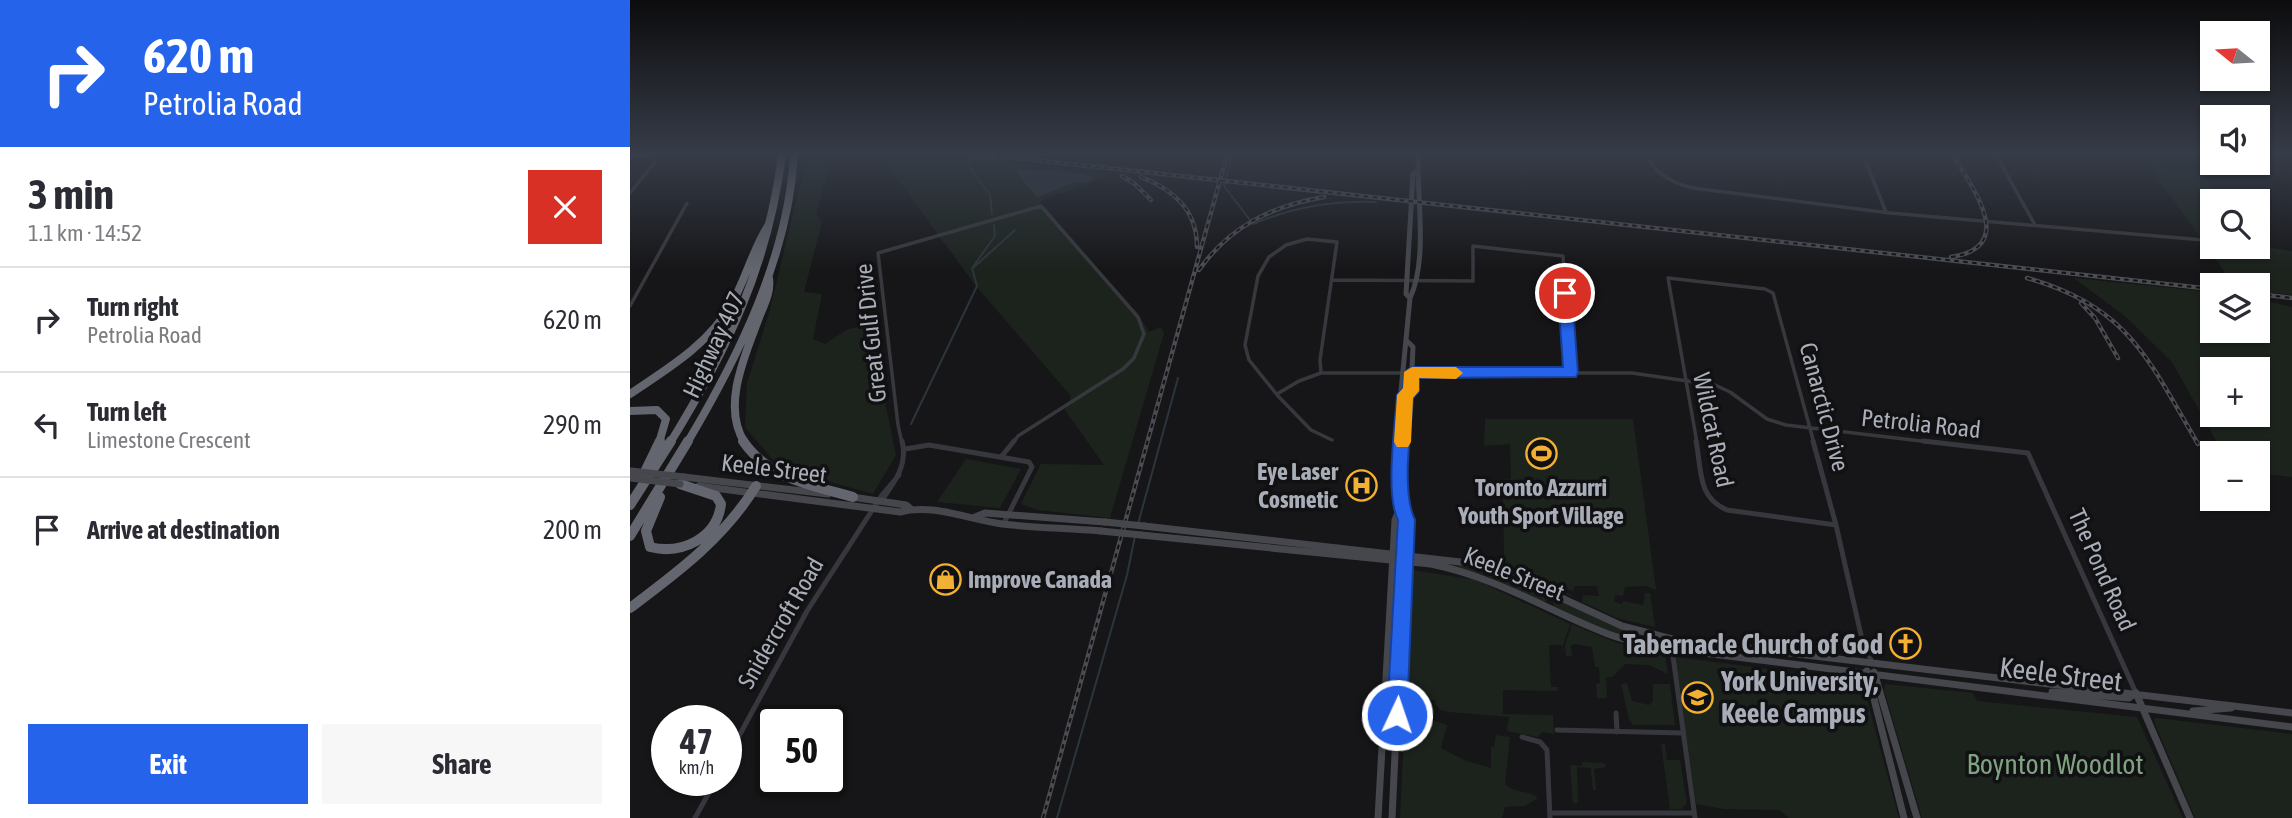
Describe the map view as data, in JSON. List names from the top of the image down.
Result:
{
  "streets": {
    "highway": ["Highway 407"],
    "main road": ["Keele Street", "The Pond Road"],
    "street": [
      "Great Gulf Drive",
      "Canarctic Drive",
      "Petrolia Road",
      "Wildcat Road",
      "Snidercroft Road"
    ]
  },
  "crossings": [
    ["Great Gulf Drive", "Keele Street"],
    ["Great Gulf Drive", "Snidercroft Road"],
    ["Canarctic Drive", "Petrolia Road"],
    ["Canarctic Drive", "Wildcat Road"],
    ["Canarctic Drive", "Keele Street"],
    ["Petrolia Road", "Wildcat Road"],
    ["Petrolia Road", "The Pond Road"],
    ["Keele Street", "The Pond Road"],
    ["Keele Street", "Snidercroft Road"]
  ],
  "parks": ["Boynton Woodlot"],
  "places": {
    "sports": ["Toronto Azzurri Youth Sport Village"],
    "hospital": ["Eye Laser Cosmetic"],
    "shop": ["Improve Canada"],
    "church": ["Tabernacle Church of God"],
    "school or university": ["York University, Keele Campus"]
  },
  "north": "left",
  "page": {
    "turn": ["620 m", "Petrolia Road"],
    "map_buttons": ["+", "−"],
    "heading": ["3 min", "1.1 km · 14:52"],
    "list": [
      {
        "name": "Turn right",
        "note": "Petrolia Road",
        "value": "620 m"
      },
      {
        "name": "Turn left",
        "note": "Limestone Crescent",
        "value": "290 m"
      },
      {
        "name": "Arrive at destination",
        "value": "200 m"
      }
    ],
    "speed": "47 km/h",
    "limit": "50",
    "buttons": ["Exit", "Share"]
  }
}
